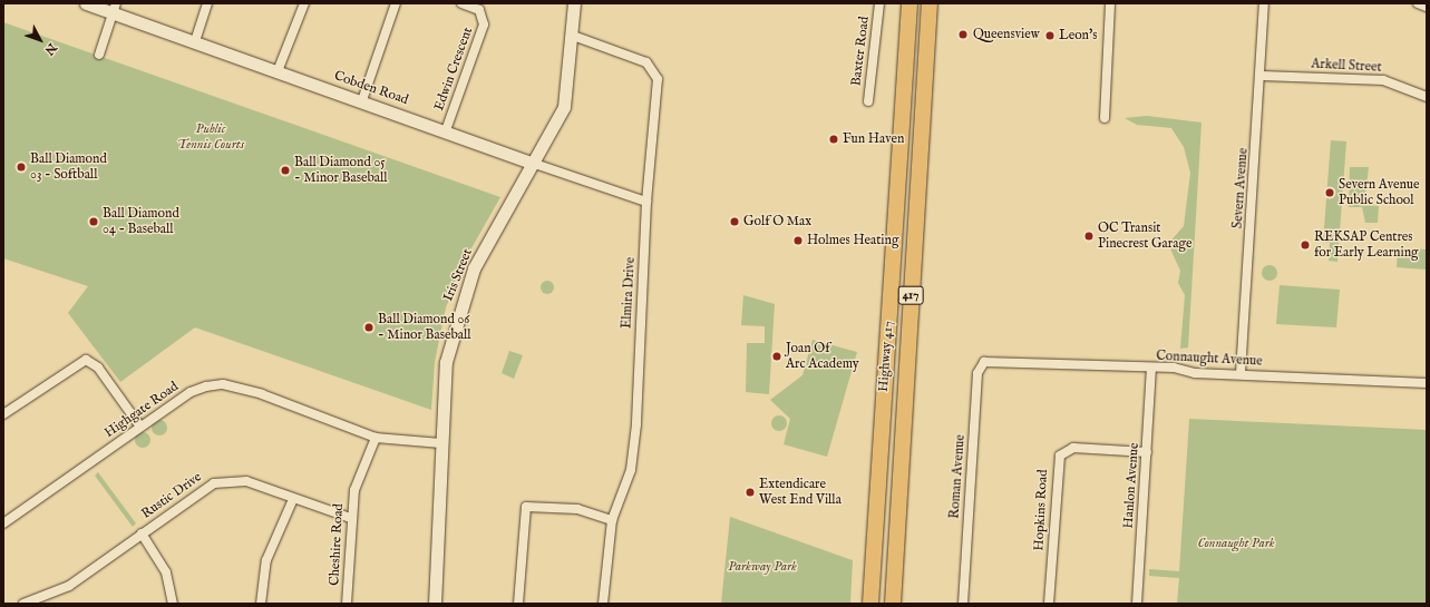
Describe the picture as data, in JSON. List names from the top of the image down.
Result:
{
  "streets": {
    "highway": ["417", "Highway 417"],
    "street": [
      "Baxter Road",
      "Arkell Street",
      "Edwin Crescent",
      "Cobden Road",
      "Severn Avenue",
      "Iris Street",
      "Elmira Drive",
      "Connaught Avenue",
      "Highgate Road",
      "Roman Avenue",
      "Hanlon Avenue",
      "Rustic Drive",
      "Hopkins Road",
      "Cheshire Road"
    ]
  },
  "crossings": [
    ["Arkell Street", "Severn Avenue"],
    ["Edwin Crescent", "Cobden Road"],
    ["Cobden Road", "Iris Street"],
    ["Cobden Road", "Elmira Drive"],
    ["Severn Avenue", "Connaught Avenue"],
    ["Iris Street", "Elmira Drive"],
    ["Iris Street", "Highgate Road"],
    ["Connaught Avenue", "Roman Avenue"],
    ["Connaught Avenue", "Hanlon Avenue"],
    ["Highgate Road", "Cheshire Road"],
    ["Hanlon Avenue", "Hopkins Road"],
    ["Rustic Drive", "Cheshire Road"]
  ],
  "parks": ["Public Tennis Courts", "Connaught Park", "Parkway Park"],
  "places": [
    "Queensview",
    "Leon's",
    "Fun Haven",
    "Ball Diamond 03 - Softball",
    "Ball Diamond 05 - Minor Baseball",
    "Severn Avenue Public School",
    "Ball Diamond 04 - Baseball",
    "Golf O Max",
    "OC Transit Pinecrest Garage",
    "Holmes Heating",
    "REKSAP Centres for Early Learning",
    "Ball Diamond 06 - Minor Baseball",
    "Joan Of Arc Academy",
    "Extendicare West End Villa"
  ],
  "north": "bottom right"
}
